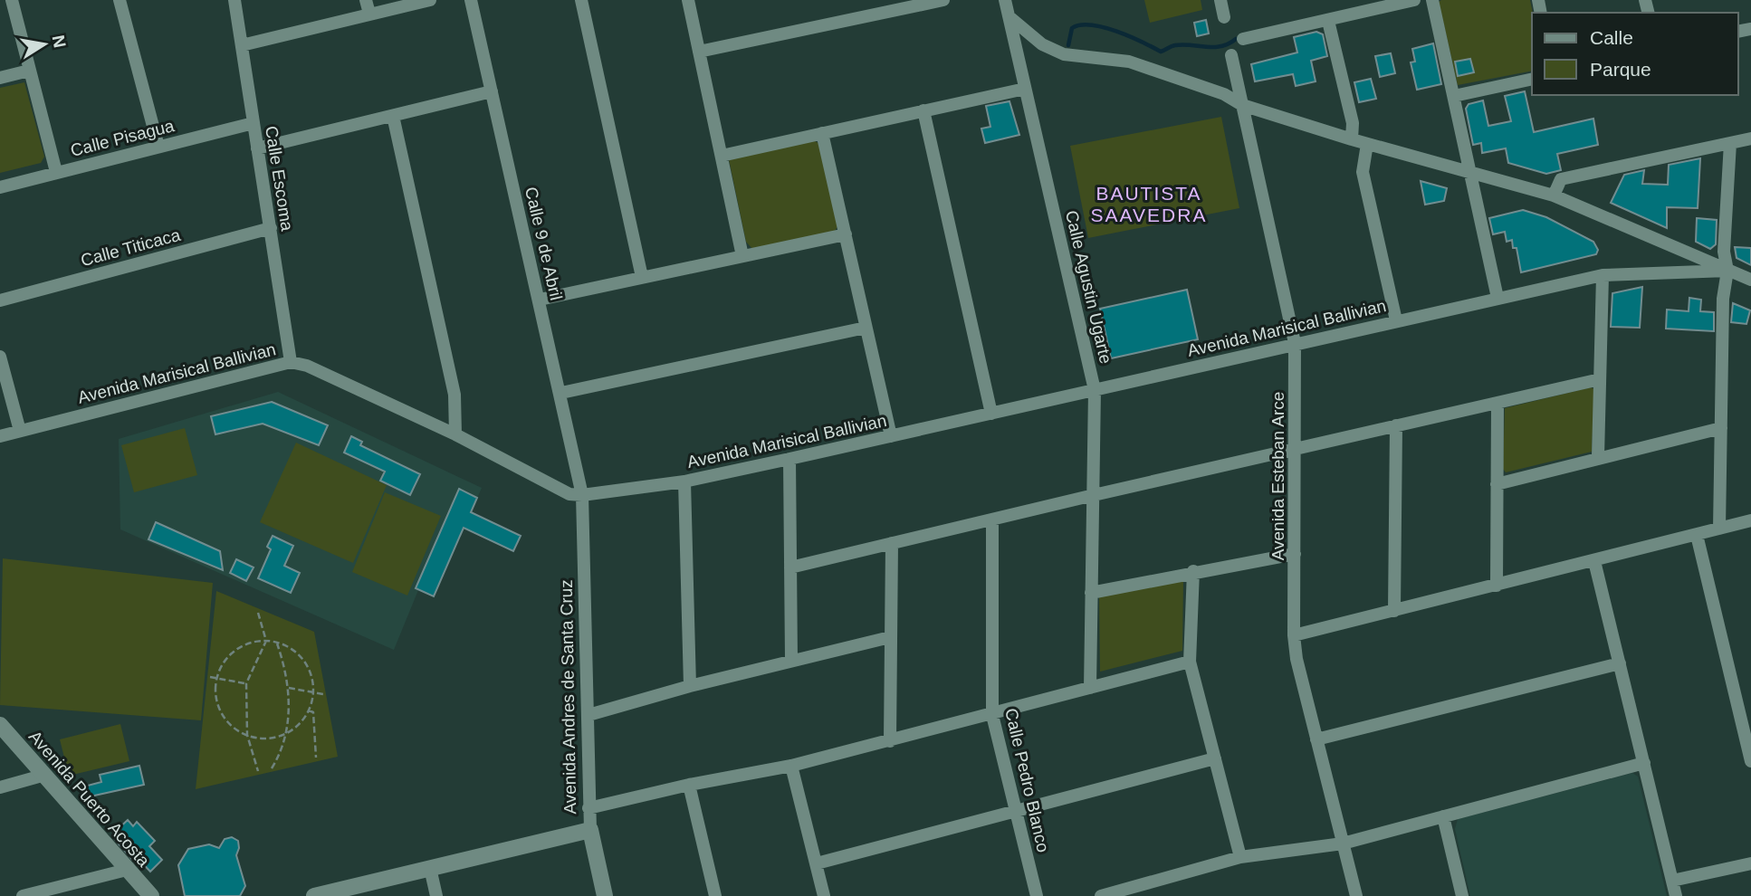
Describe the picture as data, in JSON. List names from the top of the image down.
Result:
{
  "streets": {
    "street": [
      "Calle Pisagua",
      "Calle Escoma",
      "Calle 9 de Abril",
      "Calle Titicaca",
      "Calle Agustin Ugarte",
      "Avenida Marisical Ballivian",
      "Avenida Esteban Arce",
      "Avenida Andres de Santa Cruz",
      "Calle Pedro Blanco",
      "Avenida Puerto Acosta"
    ]
  },
  "crossings": [
    ["Calle Pisagua", "Calle Escoma"],
    ["Calle Escoma", "Calle Titicaca"],
    ["Calle Escoma", "Avenida Marisical Ballivian"],
    ["Calle 9 de Abril", "Avenida Marisical Ballivian"],
    ["Calle 9 de Abril", "Avenida Andres de Santa Cruz"],
    ["Calle Agustin Ugarte", "Avenida Marisical Ballivian"],
    ["Avenida Marisical Ballivian", "Avenida Esteban Arce"],
    ["Avenida Marisical Ballivian", "Avenida Andres de Santa Cruz"]
  ],
  "districts": ["BAUTISTA SAAVEDRA"],
  "legend": ["Calle", "Parque"],
  "north": "right"
}
